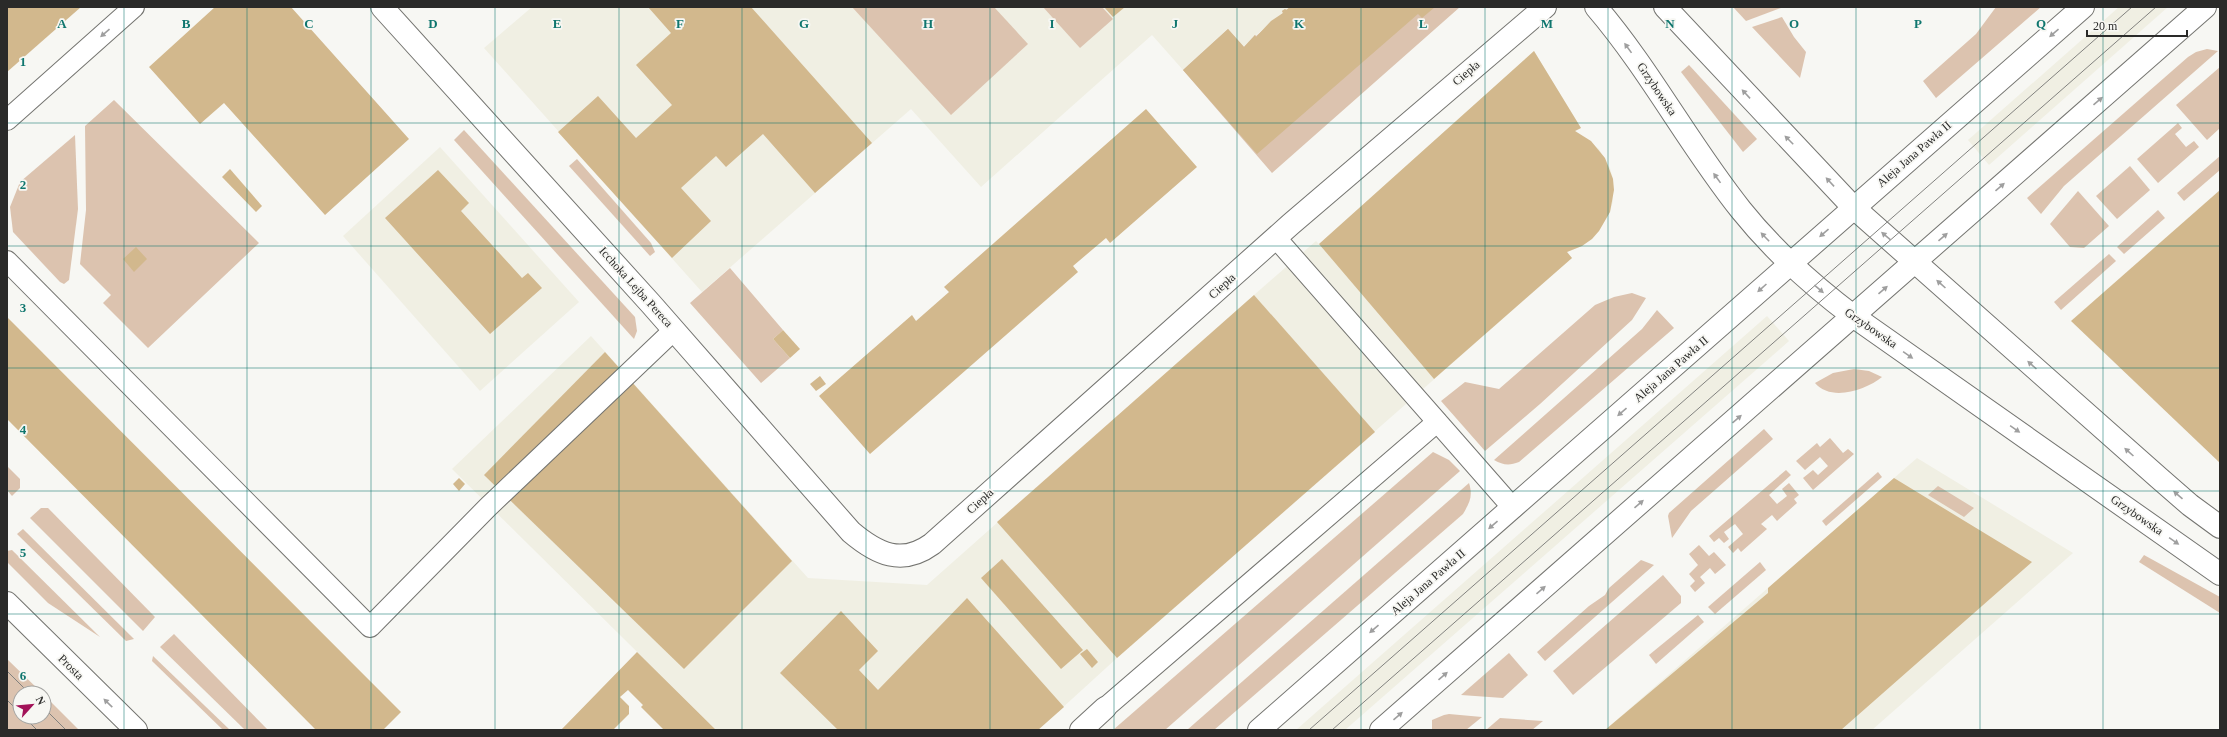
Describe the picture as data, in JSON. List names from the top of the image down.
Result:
{
  "streets": {
    "street": [
      "Ciepła",
      "Grzybowska",
      "Aleja Jana Pawła II",
      "Icchoka Lejba Pereca",
      "Prosta"
    ]
  },
  "crossings": [
    ["Ciepła", "Icchoka Lejba Pereca"],
    ["Grzybowska", "Aleja Jana Pawła II"]
  ],
  "one_way": ["Prosta"],
  "scale_bar": "20 m",
  "north": "top right",
  "grid": {
    "columns": [
      "A",
      "B",
      "C",
      "D",
      "E",
      "F",
      "G",
      "H",
      "I",
      "J",
      "K",
      "L",
      "M",
      "N",
      "O",
      "P",
      "Q"
    ],
    "rows": [
      "1",
      "2",
      "3",
      "4",
      "5",
      "6"
    ]
  }
}
